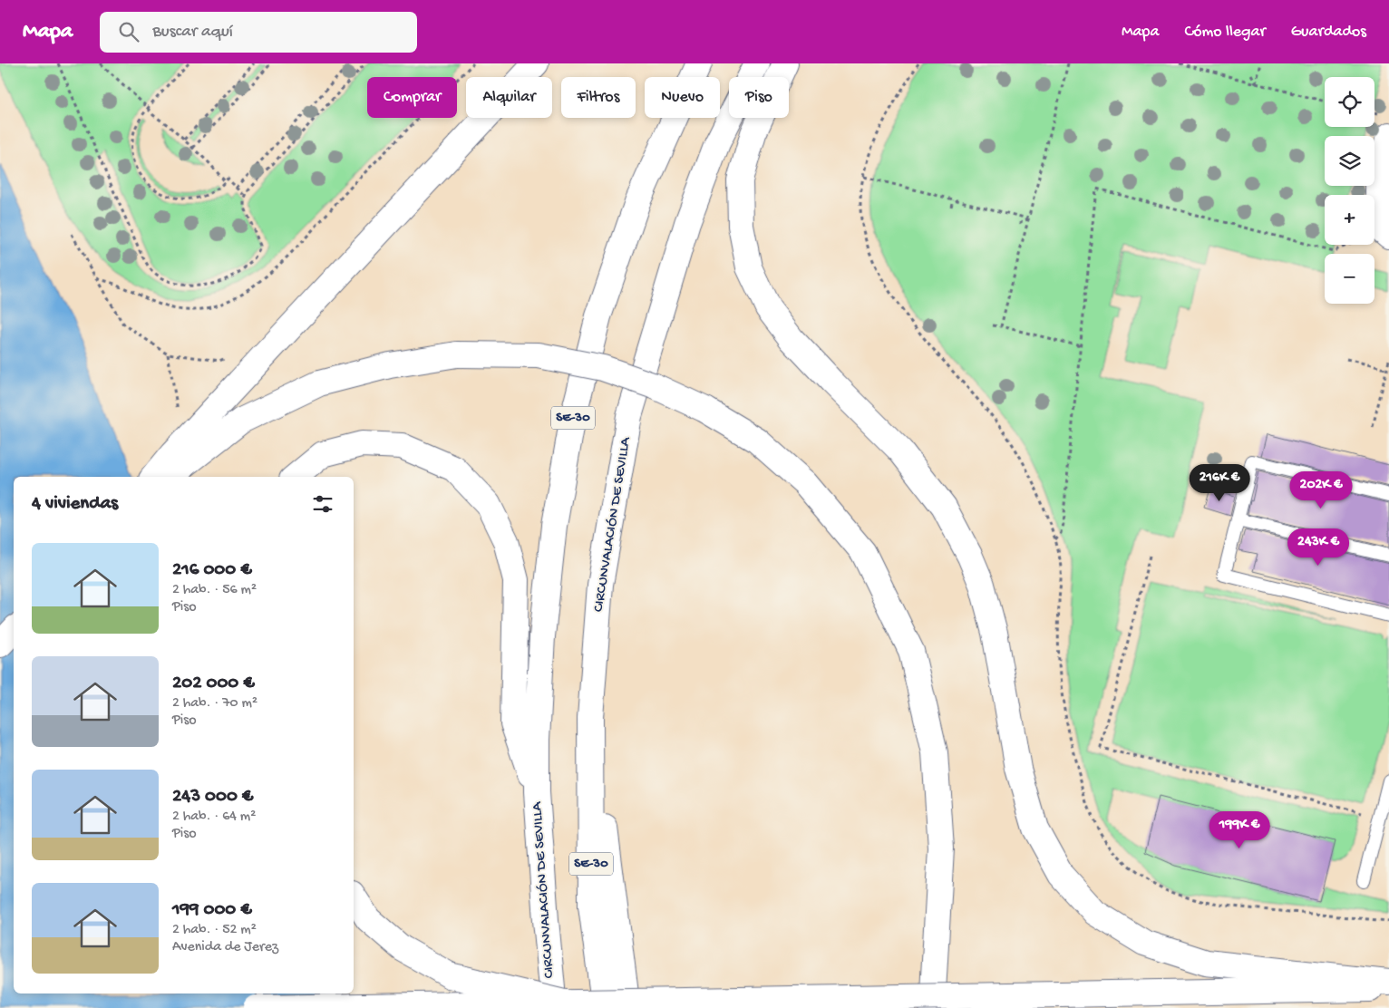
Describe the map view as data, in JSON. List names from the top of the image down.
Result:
{
  "streets": {
    "main road": ["SE-30", "CIRCUNVALACIÓN DE SEVILLA"]
  },
  "page": {
    "header": "Mapa",
    "search": "Buscar aquí",
    "nav": ["Mapa", "Cómo llegar", "Guardados"],
    "map_buttons": ["+", "−"],
    "chip": [
      "Comprar",
      "Alquilar",
      "Filtros",
      "Nuevo",
      "Piso"
    ],
    "price": [
      "216K €",
      "202K €",
      "243K €",
      "199K €"
    ],
    "heading": "4 viviendas",
    "list": [
      {
        "name": "216 000 €",
        "note": "2 hab. · 56 m² · Piso"
      },
      {
        "name": "202 000 €",
        "note": "2 hab. · 70 m² · Piso"
      },
      {
        "name": "243 000 €",
        "note": "2 hab. · 64 m² · Piso"
      },
      {
        "name": "199 000 €",
        "note": "2 hab. · 52 m² · Avenida de Jerez"
      }
    ]
  }
}
